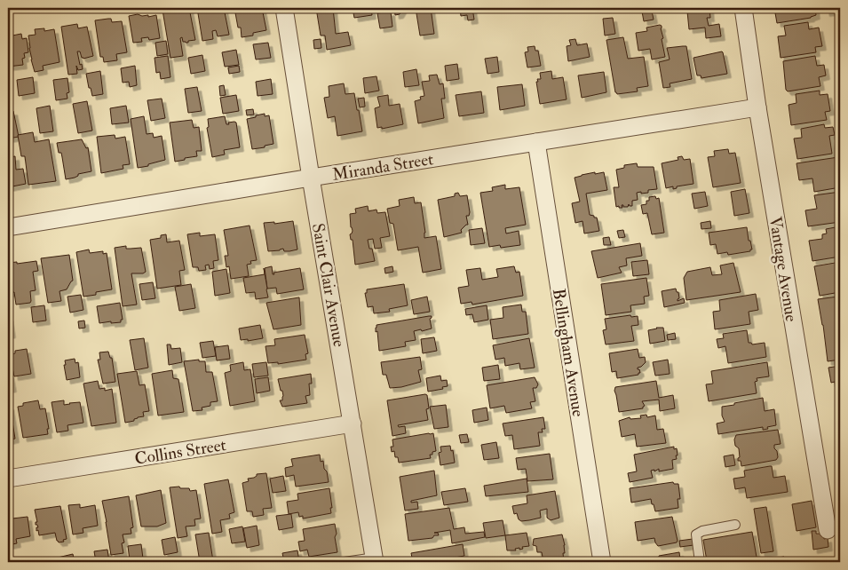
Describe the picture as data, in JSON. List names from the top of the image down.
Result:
{
  "streets": {
    "street": [
      "Miranda Street",
      "Vantage Avenue",
      "Saint Clair Avenue",
      "Bellingham Avenue",
      "Collins Street"
    ]
  },
  "crossings": [
    ["Miranda Street", "Vantage Avenue"],
    ["Miranda Street", "Saint Clair Avenue"],
    ["Miranda Street", "Bellingham Avenue"],
    ["Saint Clair Avenue", "Collins Street"]
  ]
}
